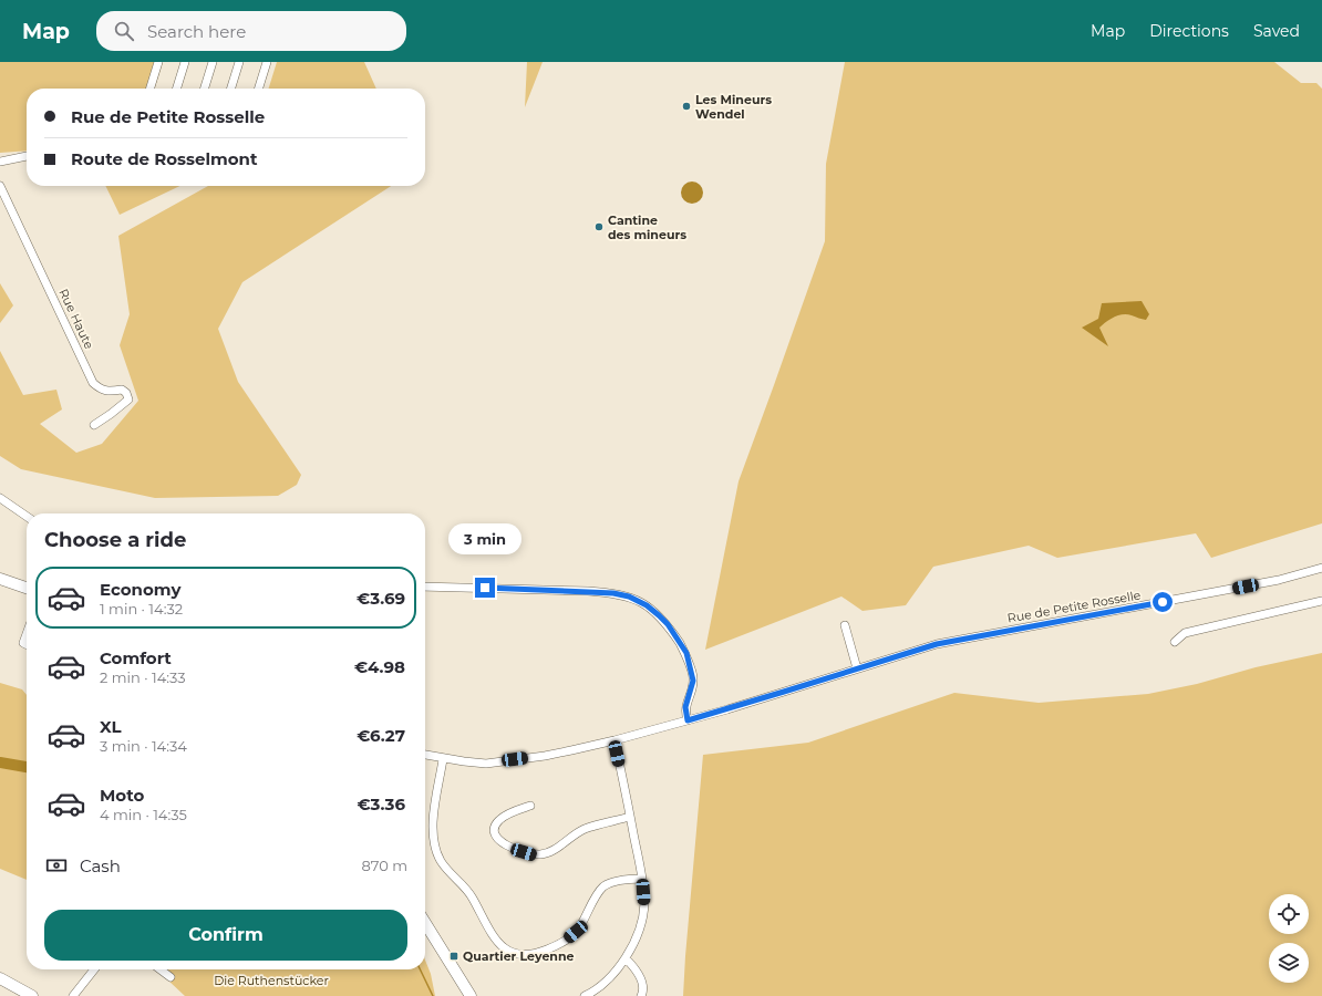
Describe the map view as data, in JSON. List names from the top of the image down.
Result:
{
  "streets": {
    "street": ["Rue Haute", "Rue de Petite Rosselle"]
  },
  "parks": ["Die Ruthenstücker"],
  "places": {
    "other": ["Les Mineurs Wendel", "Cantine des mineurs"],
    "transit": ["Quartier Leyenne"]
  },
  "page": {
    "header": "Map",
    "search": "Search here",
    "nav": ["Map", "Directions", "Saved"],
    "banner": ["Rue de Petite Rosselle", "Route de Rosselmont"],
    "heading": "Choose a ride",
    "bubble": "3 min",
    "list": [
      {
        "name": "Economy",
        "note": "1 min · 14:32",
        "value": "€3.69"
      },
      {
        "name": "Comfort",
        "note": "2 min · 14:33",
        "value": "€4.98"
      },
      {
        "name": "XL",
        "note": "3 min · 14:34",
        "value": "€6.27"
      },
      {
        "name": "Moto",
        "note": "4 min · 14:35",
        "value": "€3.36"
      }
    ],
    "pay": ["Cash", "870 m"],
    "buttons": "Confirm"
  }
}
